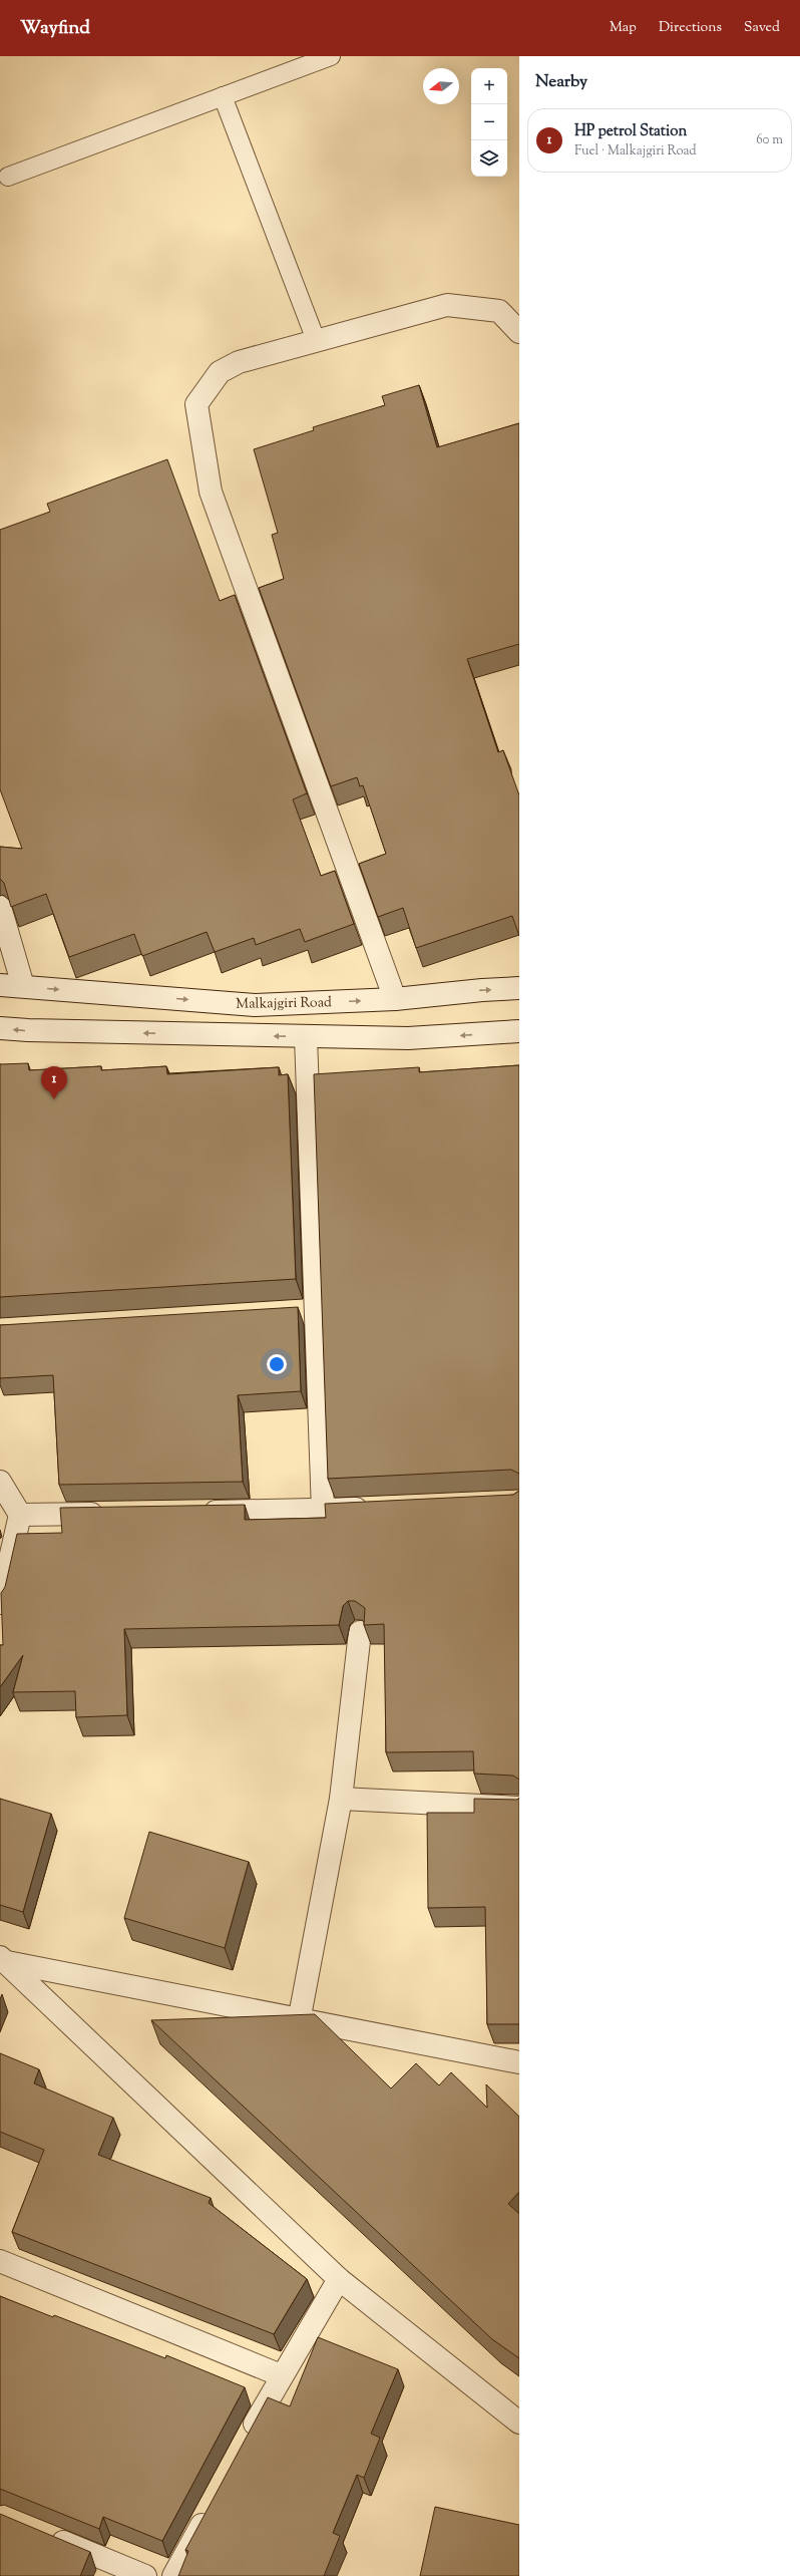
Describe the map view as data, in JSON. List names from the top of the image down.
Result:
{
  "streets": {
    "street": ["Malkajgiri Road"]
  },
  "north": "left",
  "page": {
    "header": "Wayfind",
    "nav": ["Map", "Directions", "Saved"],
    "heading": "Nearby",
    "map_buttons": ["+", "−"],
    "list": [
      {
        "mark": "1",
        "name": "HP petrol Station",
        "note": "Fuel · Malkajgiri Road",
        "value": "60 m"
      }
    ],
    "pins": "1"
  }
}
